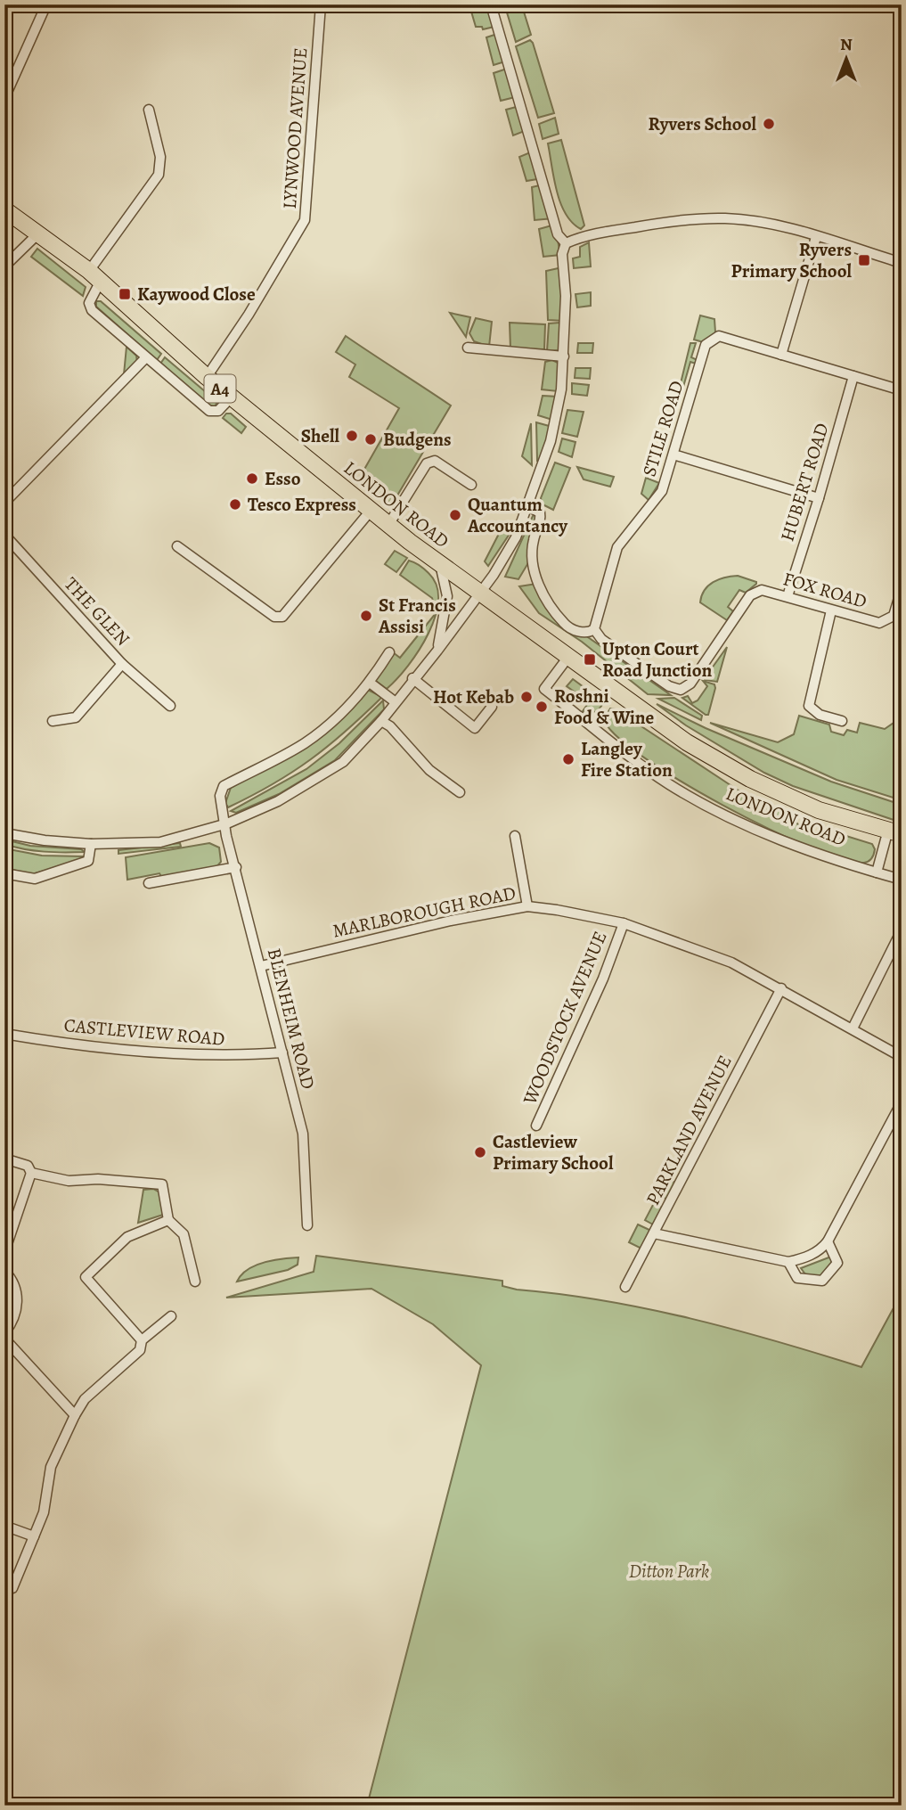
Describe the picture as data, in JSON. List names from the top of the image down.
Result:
{
  "streets": {
    "main road": ["A4", "LONDON ROAD"],
    "street": [
      "LYNWOOD AVENUE",
      "STILE ROAD",
      "HUBERT ROAD",
      "FOX ROAD",
      "THE GLEN",
      "MARLBOROUGH ROAD",
      "WOODSTOCK AVENUE",
      "BLENHEIM ROAD",
      "CASTLEVIEW ROAD",
      "PARKLAND AVENUE"
    ]
  },
  "crossings": [
    ["LYNWOOD AVENUE", "LONDON ROAD"],
    ["STILE ROAD", "HUBERT ROAD"],
    ["STILE ROAD", "FOX ROAD"],
    ["HUBERT ROAD", "FOX ROAD"],
    ["MARLBOROUGH ROAD", "WOODSTOCK AVENUE"],
    ["MARLBOROUGH ROAD", "BLENHEIM ROAD"],
    ["MARLBOROUGH ROAD", "PARKLAND AVENUE"],
    ["BLENHEIM ROAD", "CASTLEVIEW ROAD"]
  ],
  "parks": ["Ditton Park"],
  "places": {
    "other": [
      "Ryvers School",
      "Shell",
      "Budgens",
      "Esso",
      "Tesco Express",
      "Quantum Accountancy",
      "St Francis Assisi",
      "Hot Kebab",
      "Roshni Food & Wine",
      "Langley Fire Station",
      "Castleview Primary School"
    ],
    "transit": ["Ryvers Primary School", "Kaywood Close", "Upton Court Road Junction"]
  },
  "north": "top"
}
